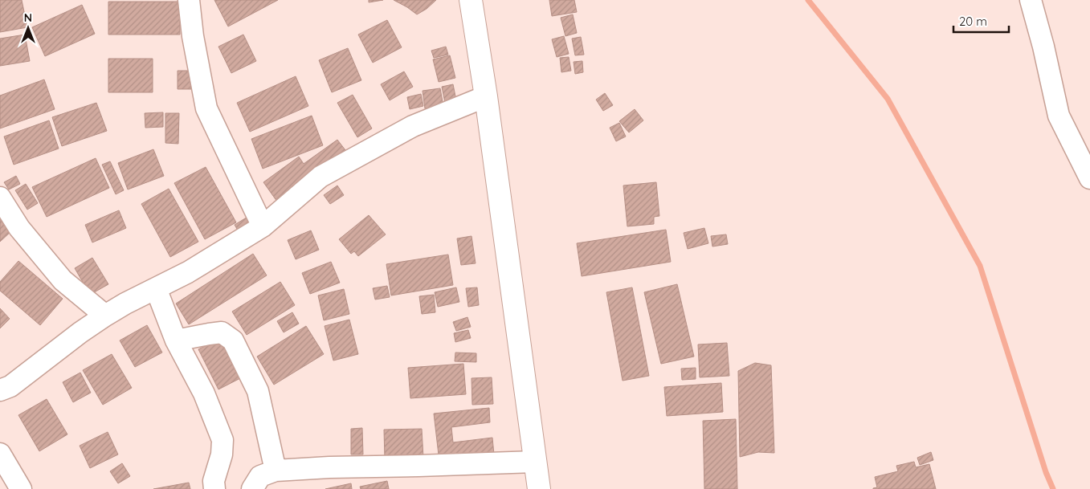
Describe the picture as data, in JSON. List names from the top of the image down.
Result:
{
  "scale_bar": "20 m",
  "north": "top"
}
